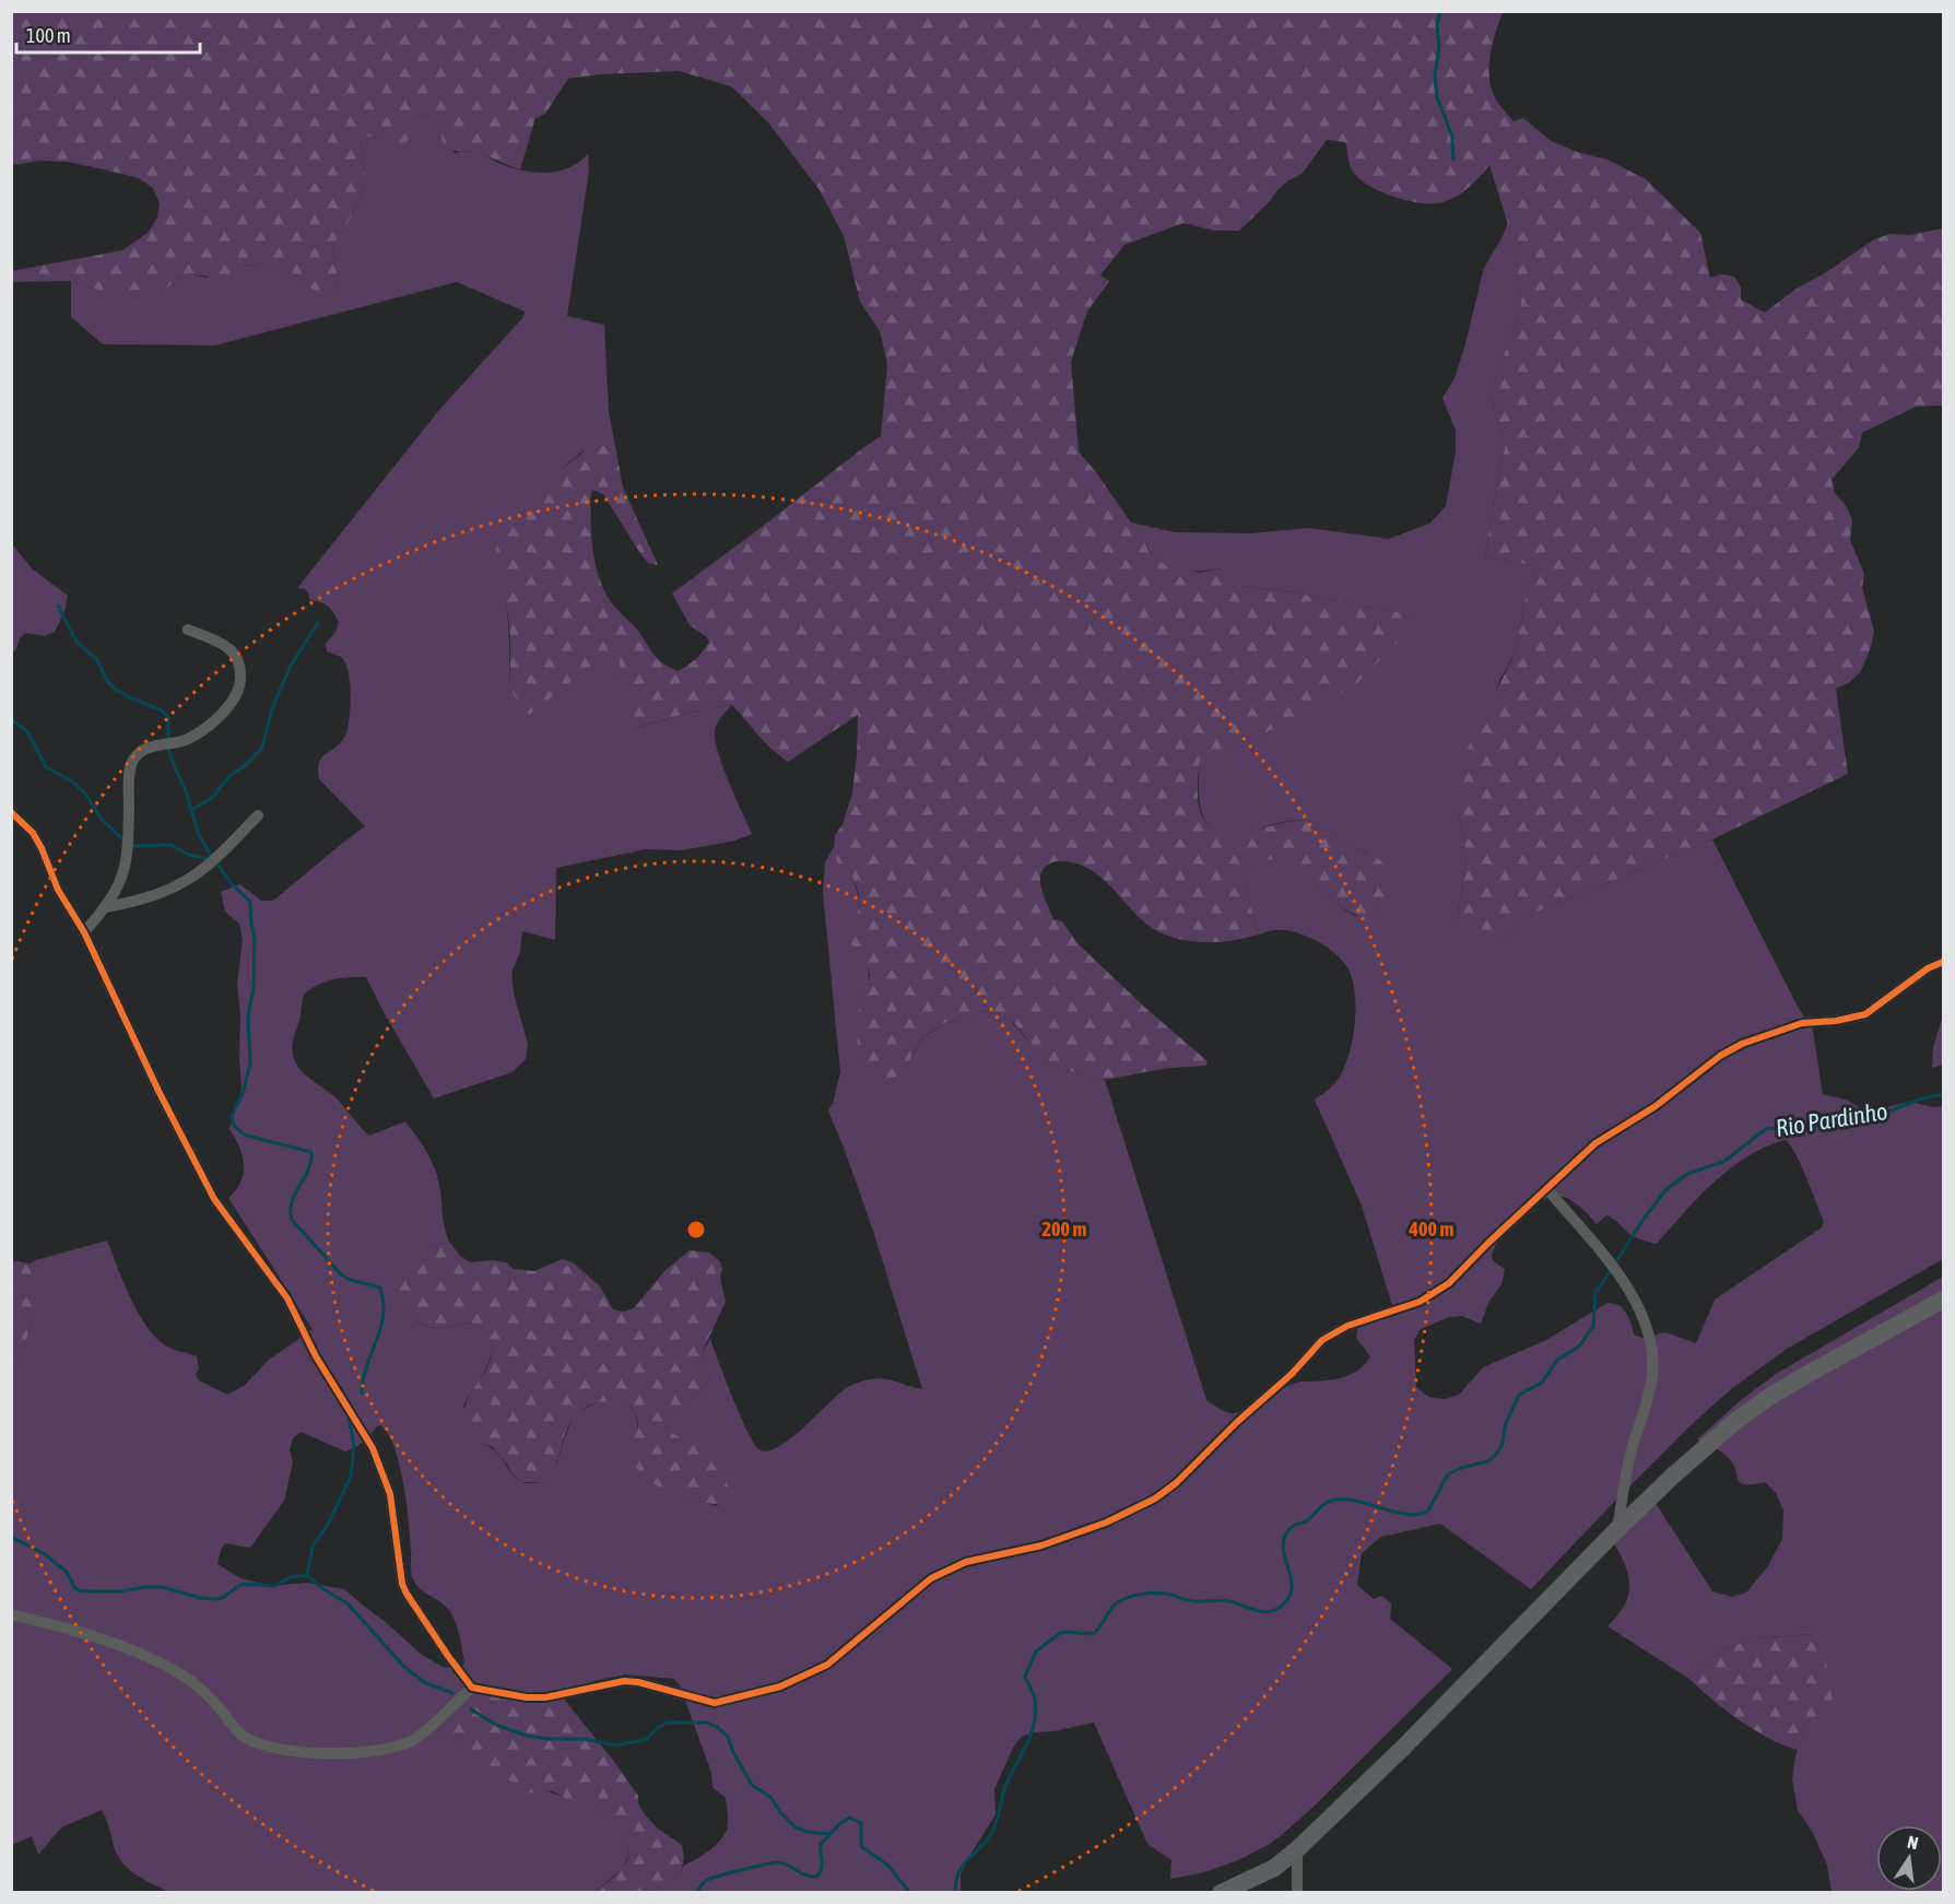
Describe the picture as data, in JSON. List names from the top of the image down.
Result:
{
  "water": ["Rio Pardinho"],
  "scale_bar": "100 m",
  "north": "top",
  "rings": ["200 m", "400 m"]
}
